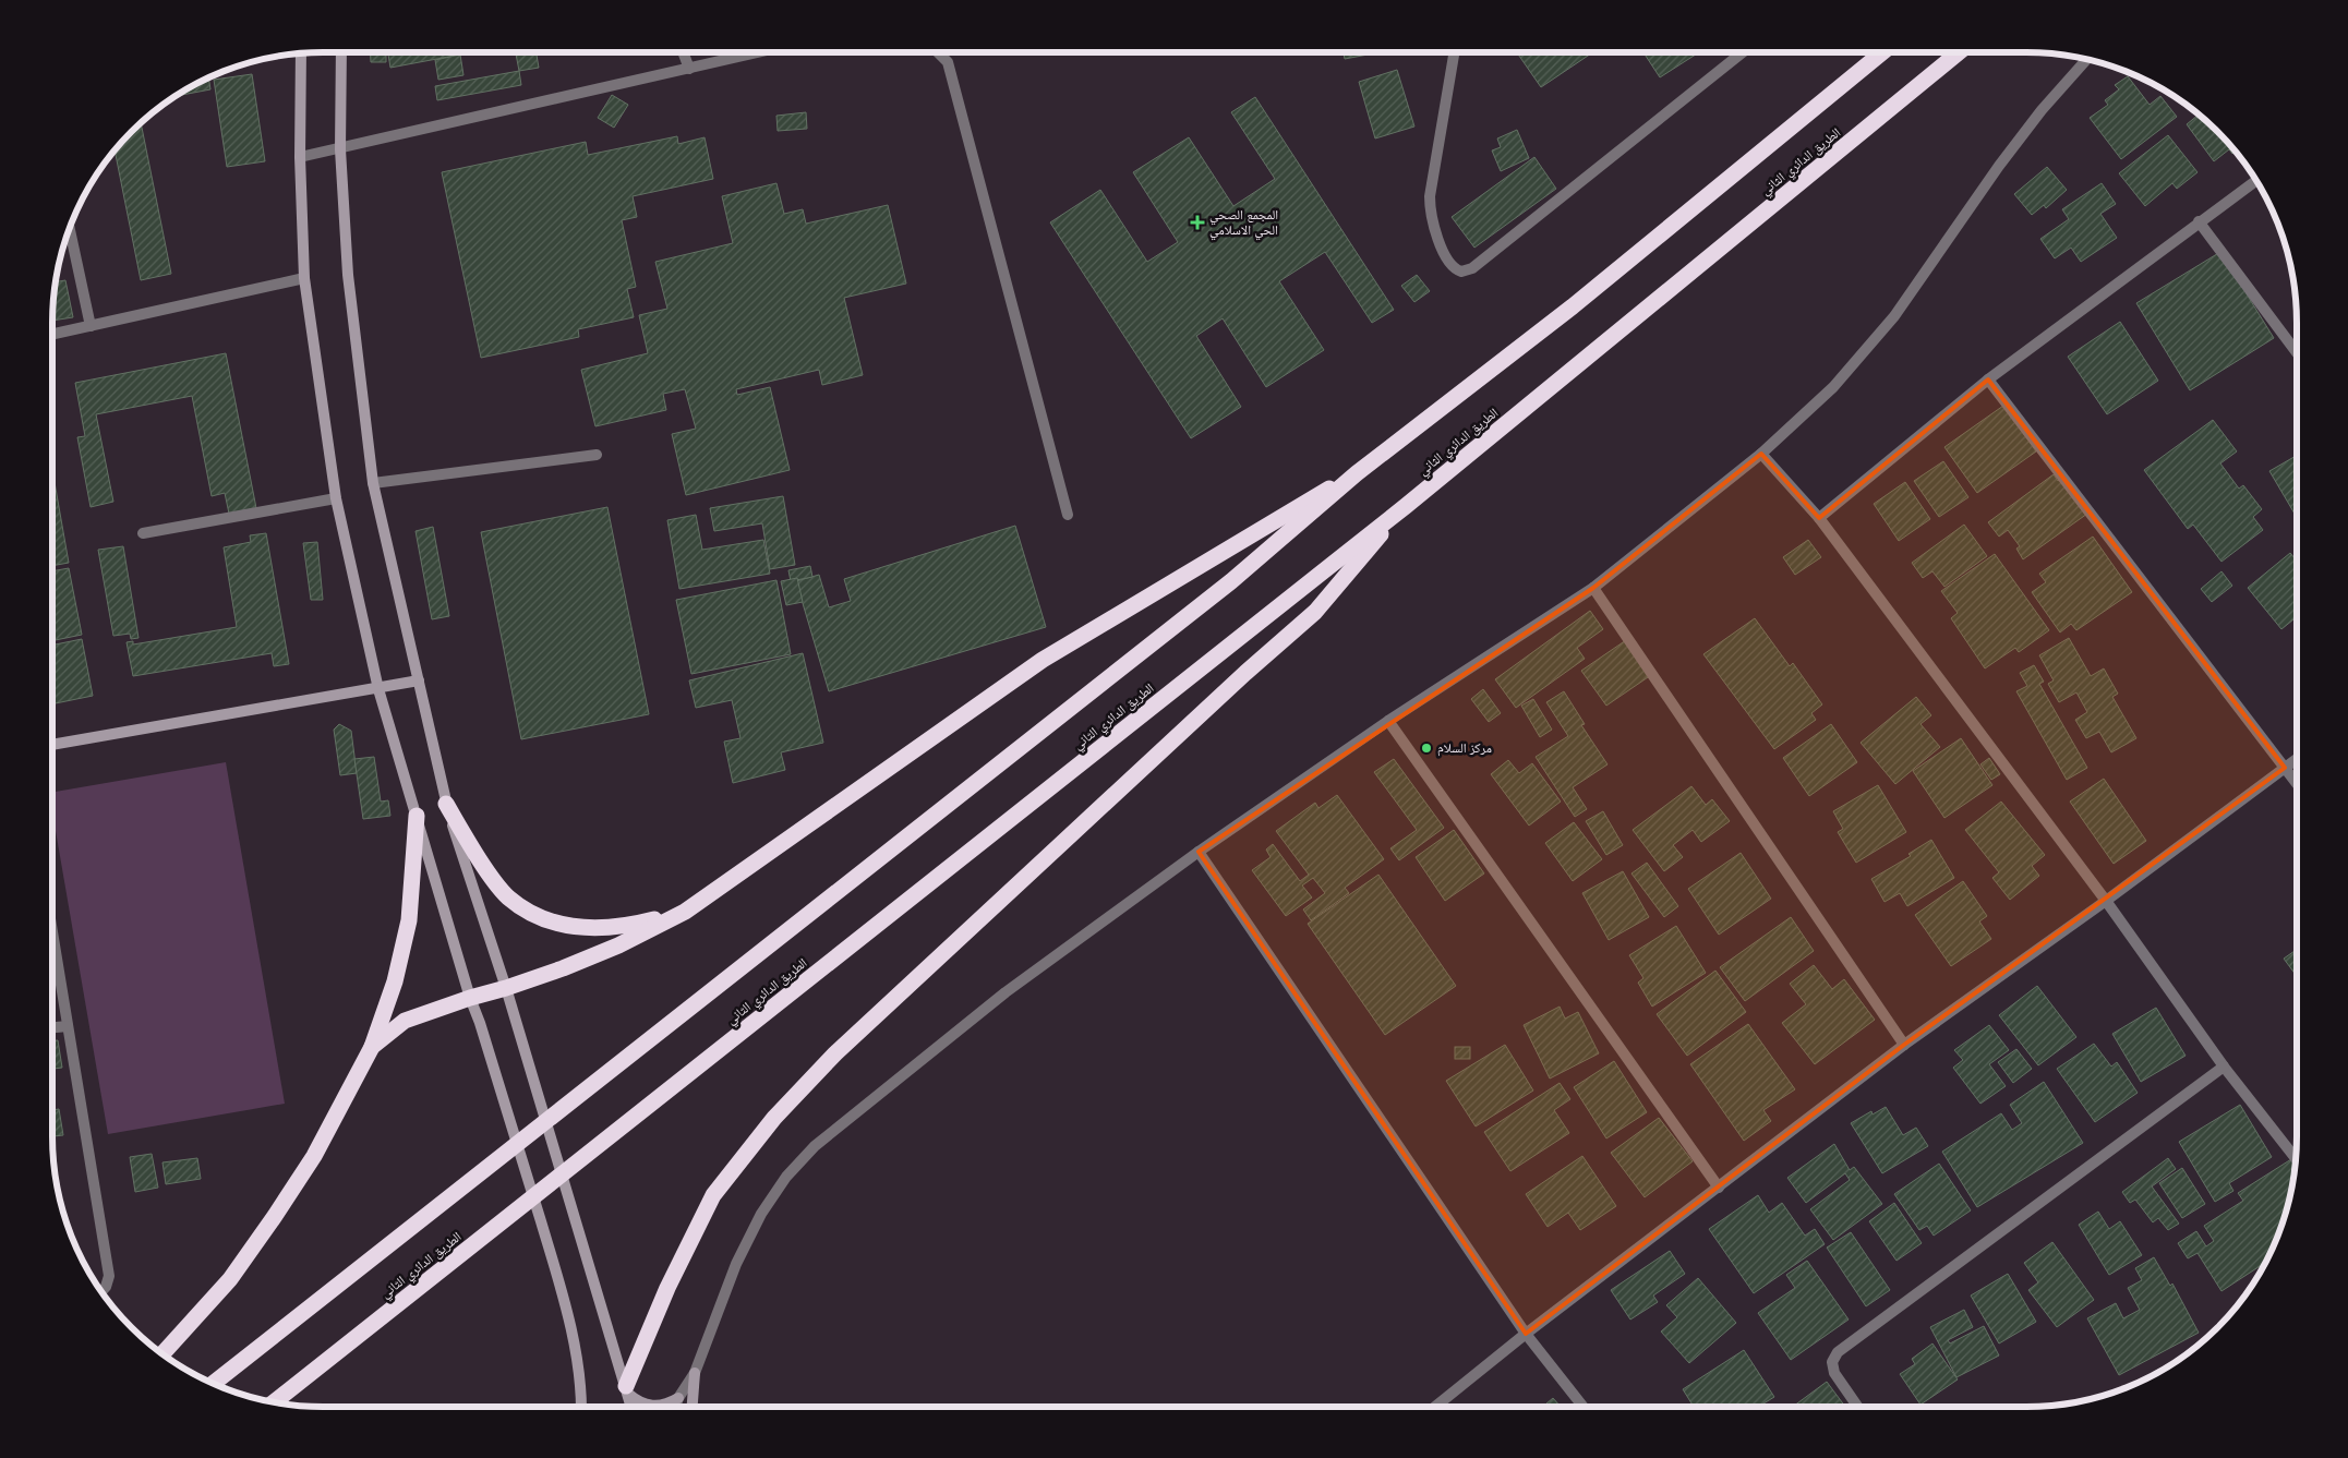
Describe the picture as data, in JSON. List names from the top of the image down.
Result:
{
  "streets": {
    "highway": ["الطريق الدائري الثاني"]
  },
  "places": {
    "health": ["المجمع الصحي الحي الاسلامي"],
    "other": ["مركز السلام"]
  }
}
